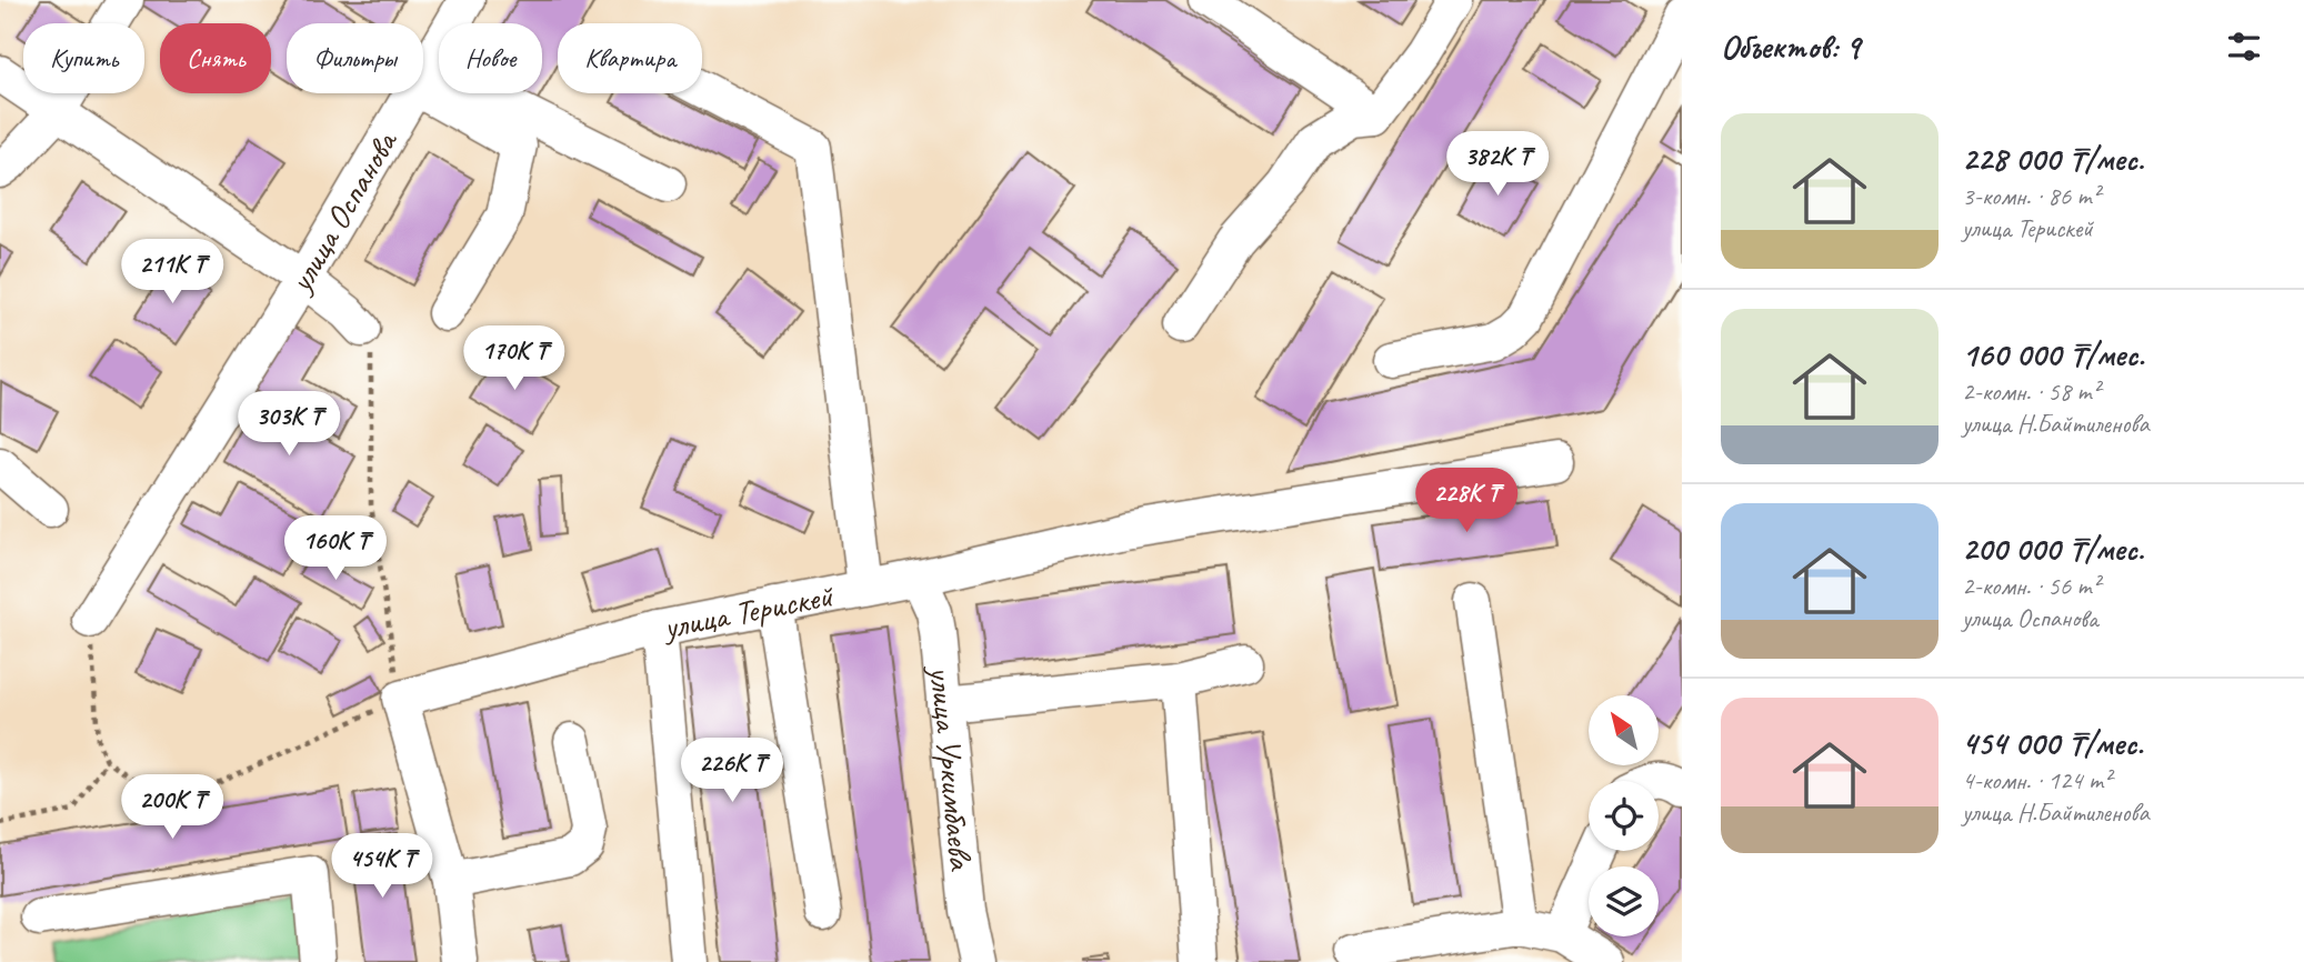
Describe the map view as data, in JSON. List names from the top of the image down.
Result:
{
  "streets": {
    "street": ["улица Оспанова", "улица Терискей", "улица Уркимбаева"]
  },
  "crossings": [
    ["улица Терискей", "улица Уркимбаева"]
  ],
  "north": "top left",
  "page": {
    "heading": "Объектов: 9",
    "chip": [
      "Купить",
      "Снять",
      "Фильтры",
      "Новое",
      "Квартира"
    ],
    "list": [
      {
        "name": "228 000 ₸/мес.",
        "note": "3-комн. · 86 m² · улица Терискей"
      },
      {
        "name": "160 000 ₸/мес.",
        "note": "2-комн. · 58 m² · улица Н.Байтиленова"
      },
      {
        "name": "200 000 ₸/мес.",
        "note": "2-комн. · 56 m² · улица Оспанова"
      },
      {
        "name": "454 000 ₸/мес.",
        "note": "4-комн. · 124 m² · улица Н.Байтиленова"
      }
    ],
    "price": [
      "382K ₸",
      "211K ₸",
      "170K ₸",
      "303K ₸",
      "228K ₸",
      "160K ₸",
      "226K ₸",
      "200K ₸",
      "454K ₸"
    ]
  }
}
